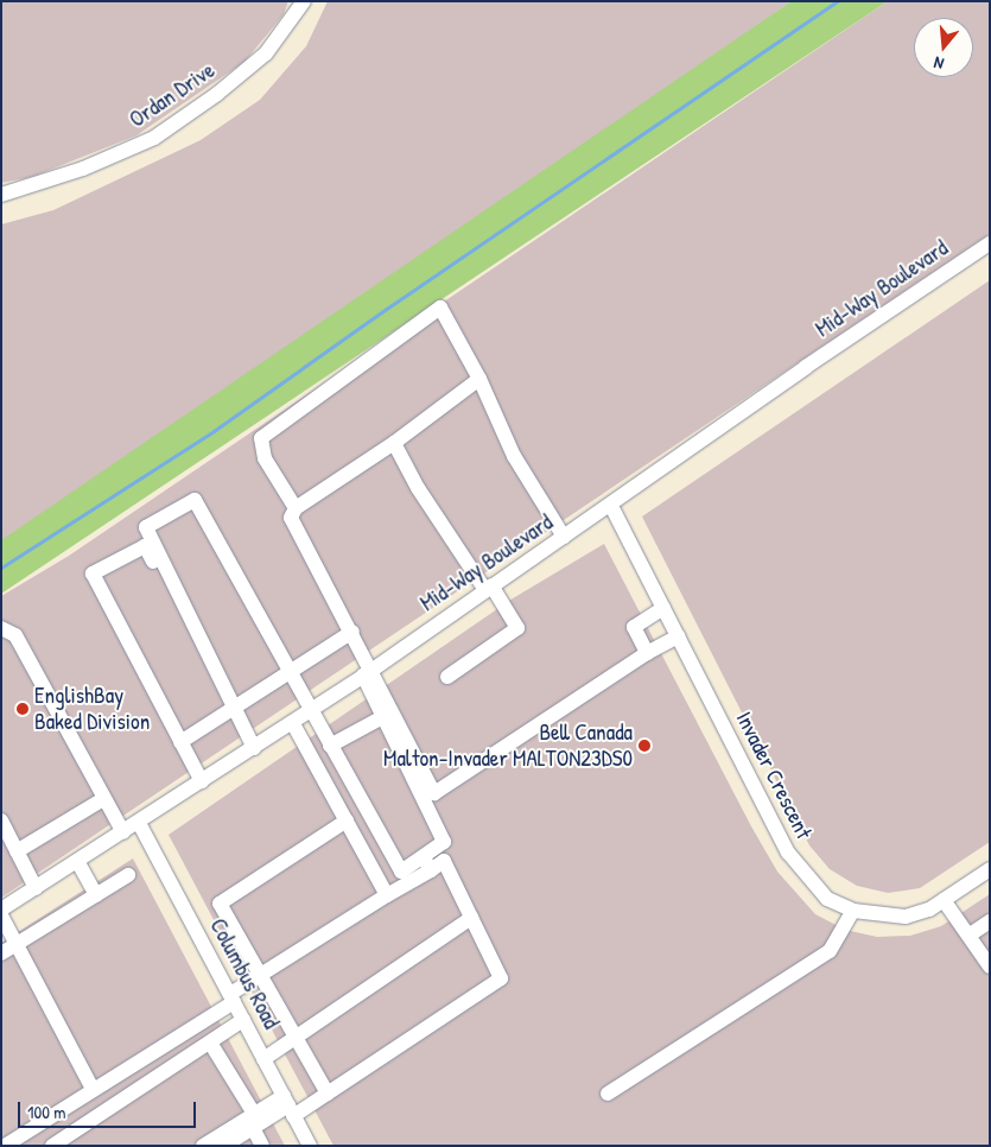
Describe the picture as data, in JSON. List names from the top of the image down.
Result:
{
  "streets": {
    "street": [
      "Ordan Drive",
      "Mid-Way Boulevard",
      "Invader Crescent",
      "Columbus Road"
    ]
  },
  "crossings": [
    ["Mid-Way Boulevard", "Invader Crescent"],
    ["Mid-Way Boulevard", "Columbus Road"]
  ],
  "places": ["EnglishBay Baked Division", "Bell Canada Malton-Invader MALTON23DS0"],
  "scale_bar": "100 m",
  "north": "bottom"
}
